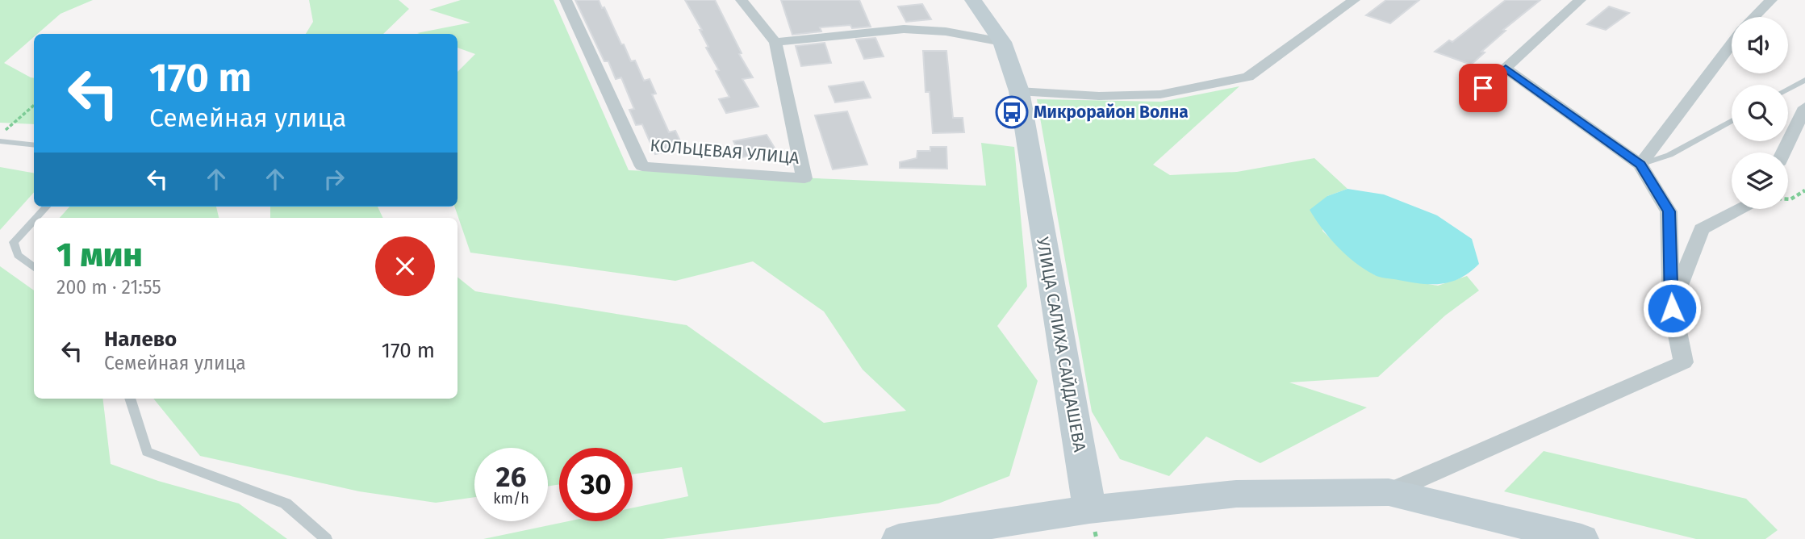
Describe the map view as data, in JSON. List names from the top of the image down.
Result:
{
  "streets": {
    "street": ["КОЛЬЦЕВАЯ УЛИЦА", "УЛИЦА САЛИХА САЙДАШЕВА"]
  },
  "places": {
    "bus stop": ["Микрорайон Волна"]
  },
  "page": {
    "turn": ["170 m", "Семейная улица"],
    "heading": ["1 мин", "200 m · 21:55"],
    "list": [
      {
        "name": "Налево",
        "note": "Семейная улица",
        "value": "170 m"
      }
    ],
    "speed": "26 km/h",
    "limit": "30"
  }
}
